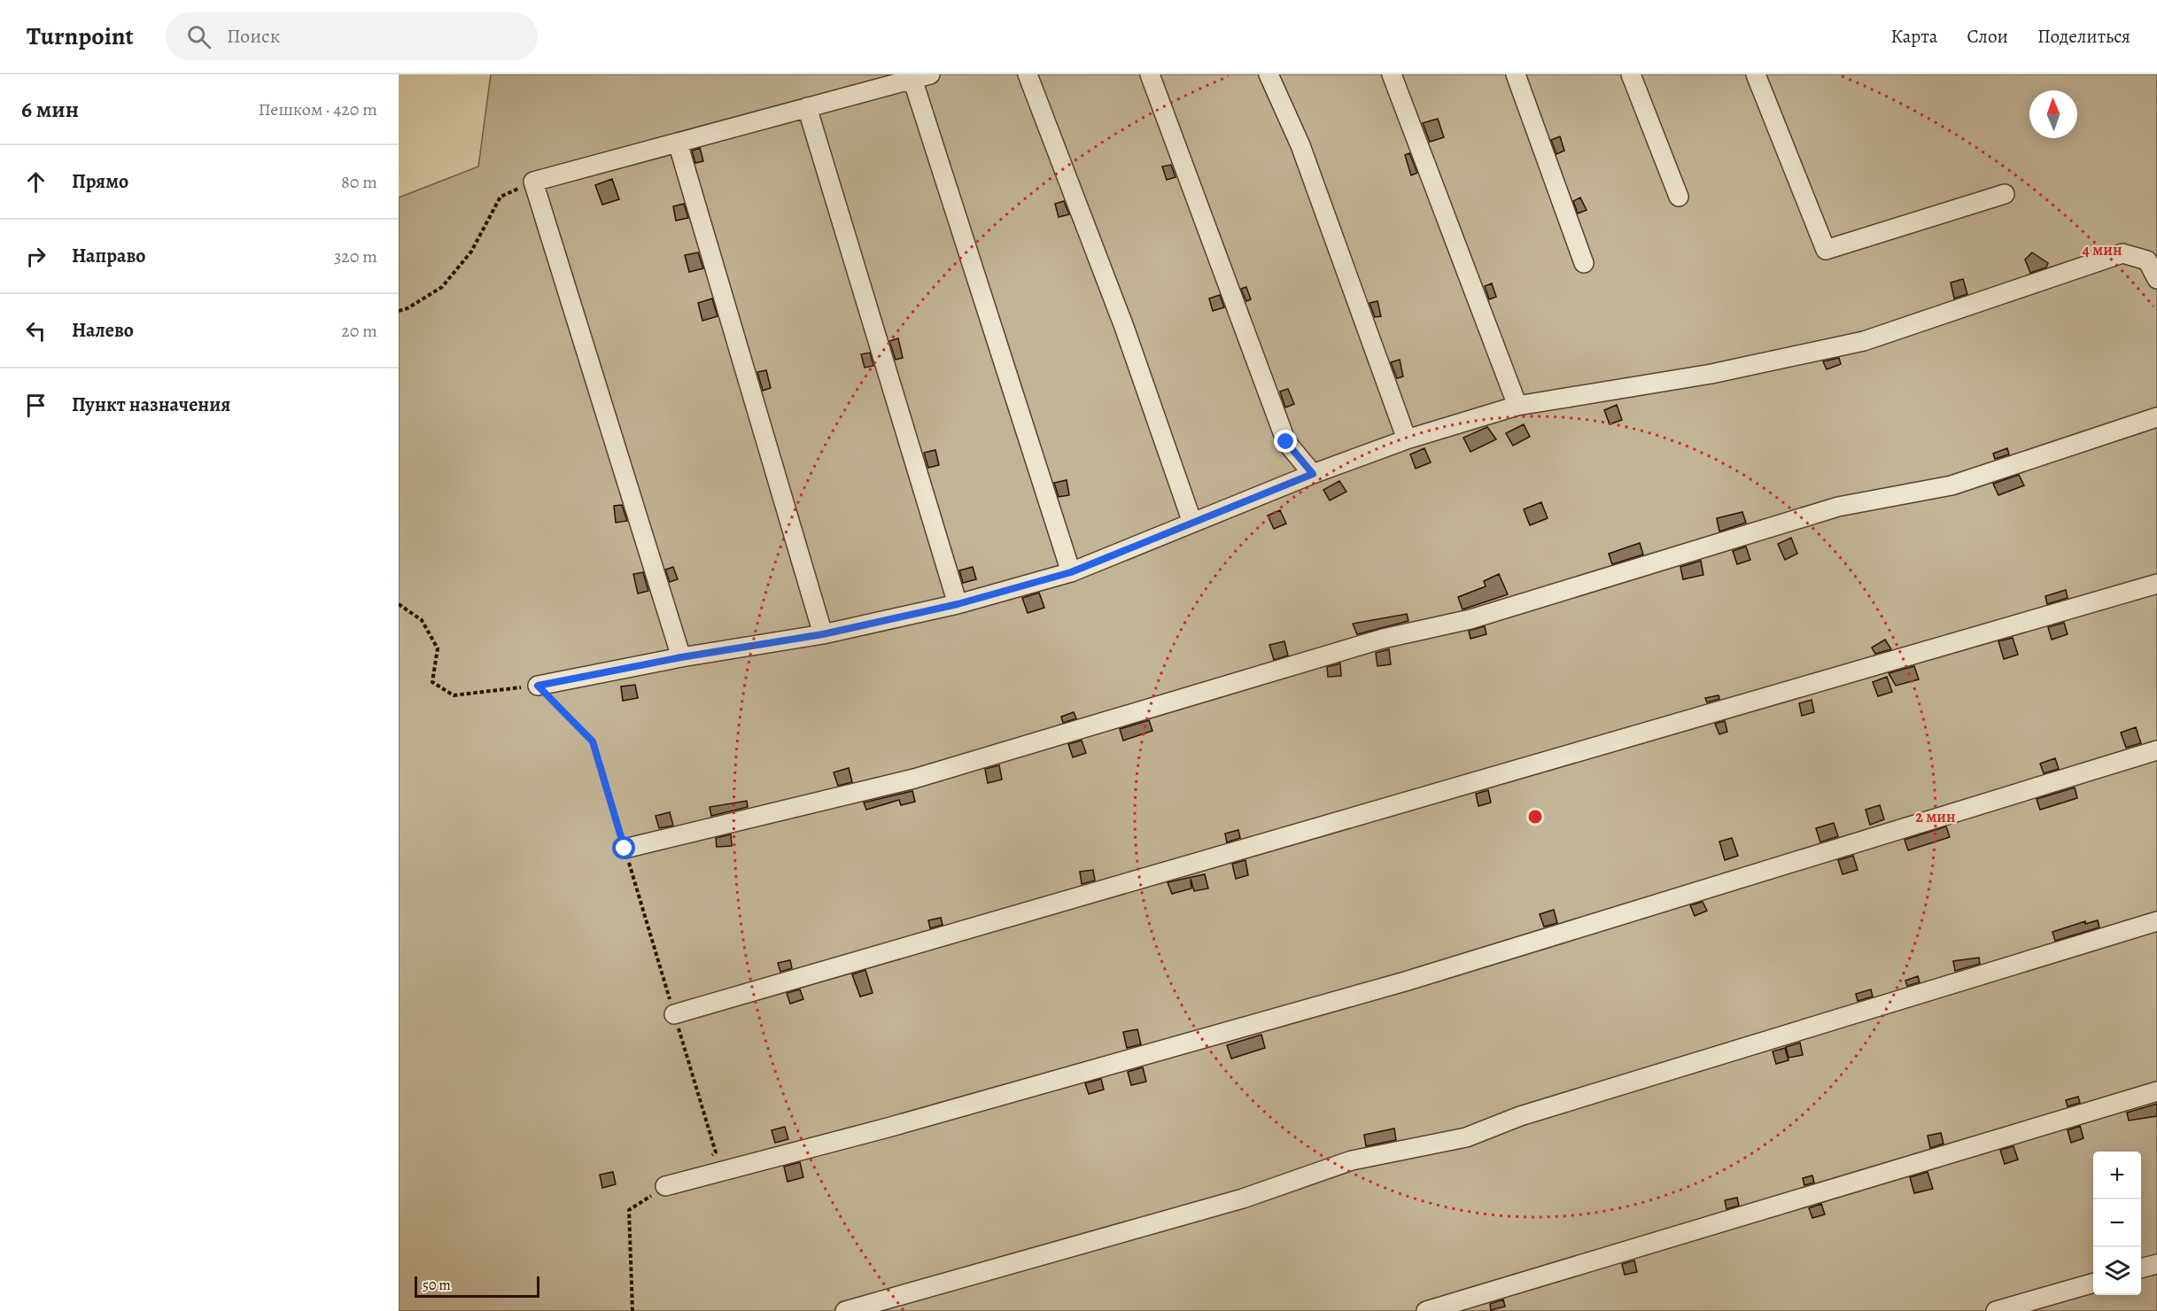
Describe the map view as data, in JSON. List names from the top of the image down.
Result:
{
  "scale_bar": "50 m",
  "north": "top",
  "page": {
    "header": "Turnpoint",
    "search": "Поиск",
    "nav": ["Карта", "Слои", "Поделиться"],
    "heading": ["6 мин", "Пешком · 420 m"],
    "list": [
      ["Прямо", "80 m"],
      ["Направо", "320 m"],
      ["Налево", "20 m"],
      "Пункт назначения"
    ],
    "map_buttons": ["+", "−"],
    "scale": "50 m"
  },
  "rings": ["4 мин", "2 мин"]
}
